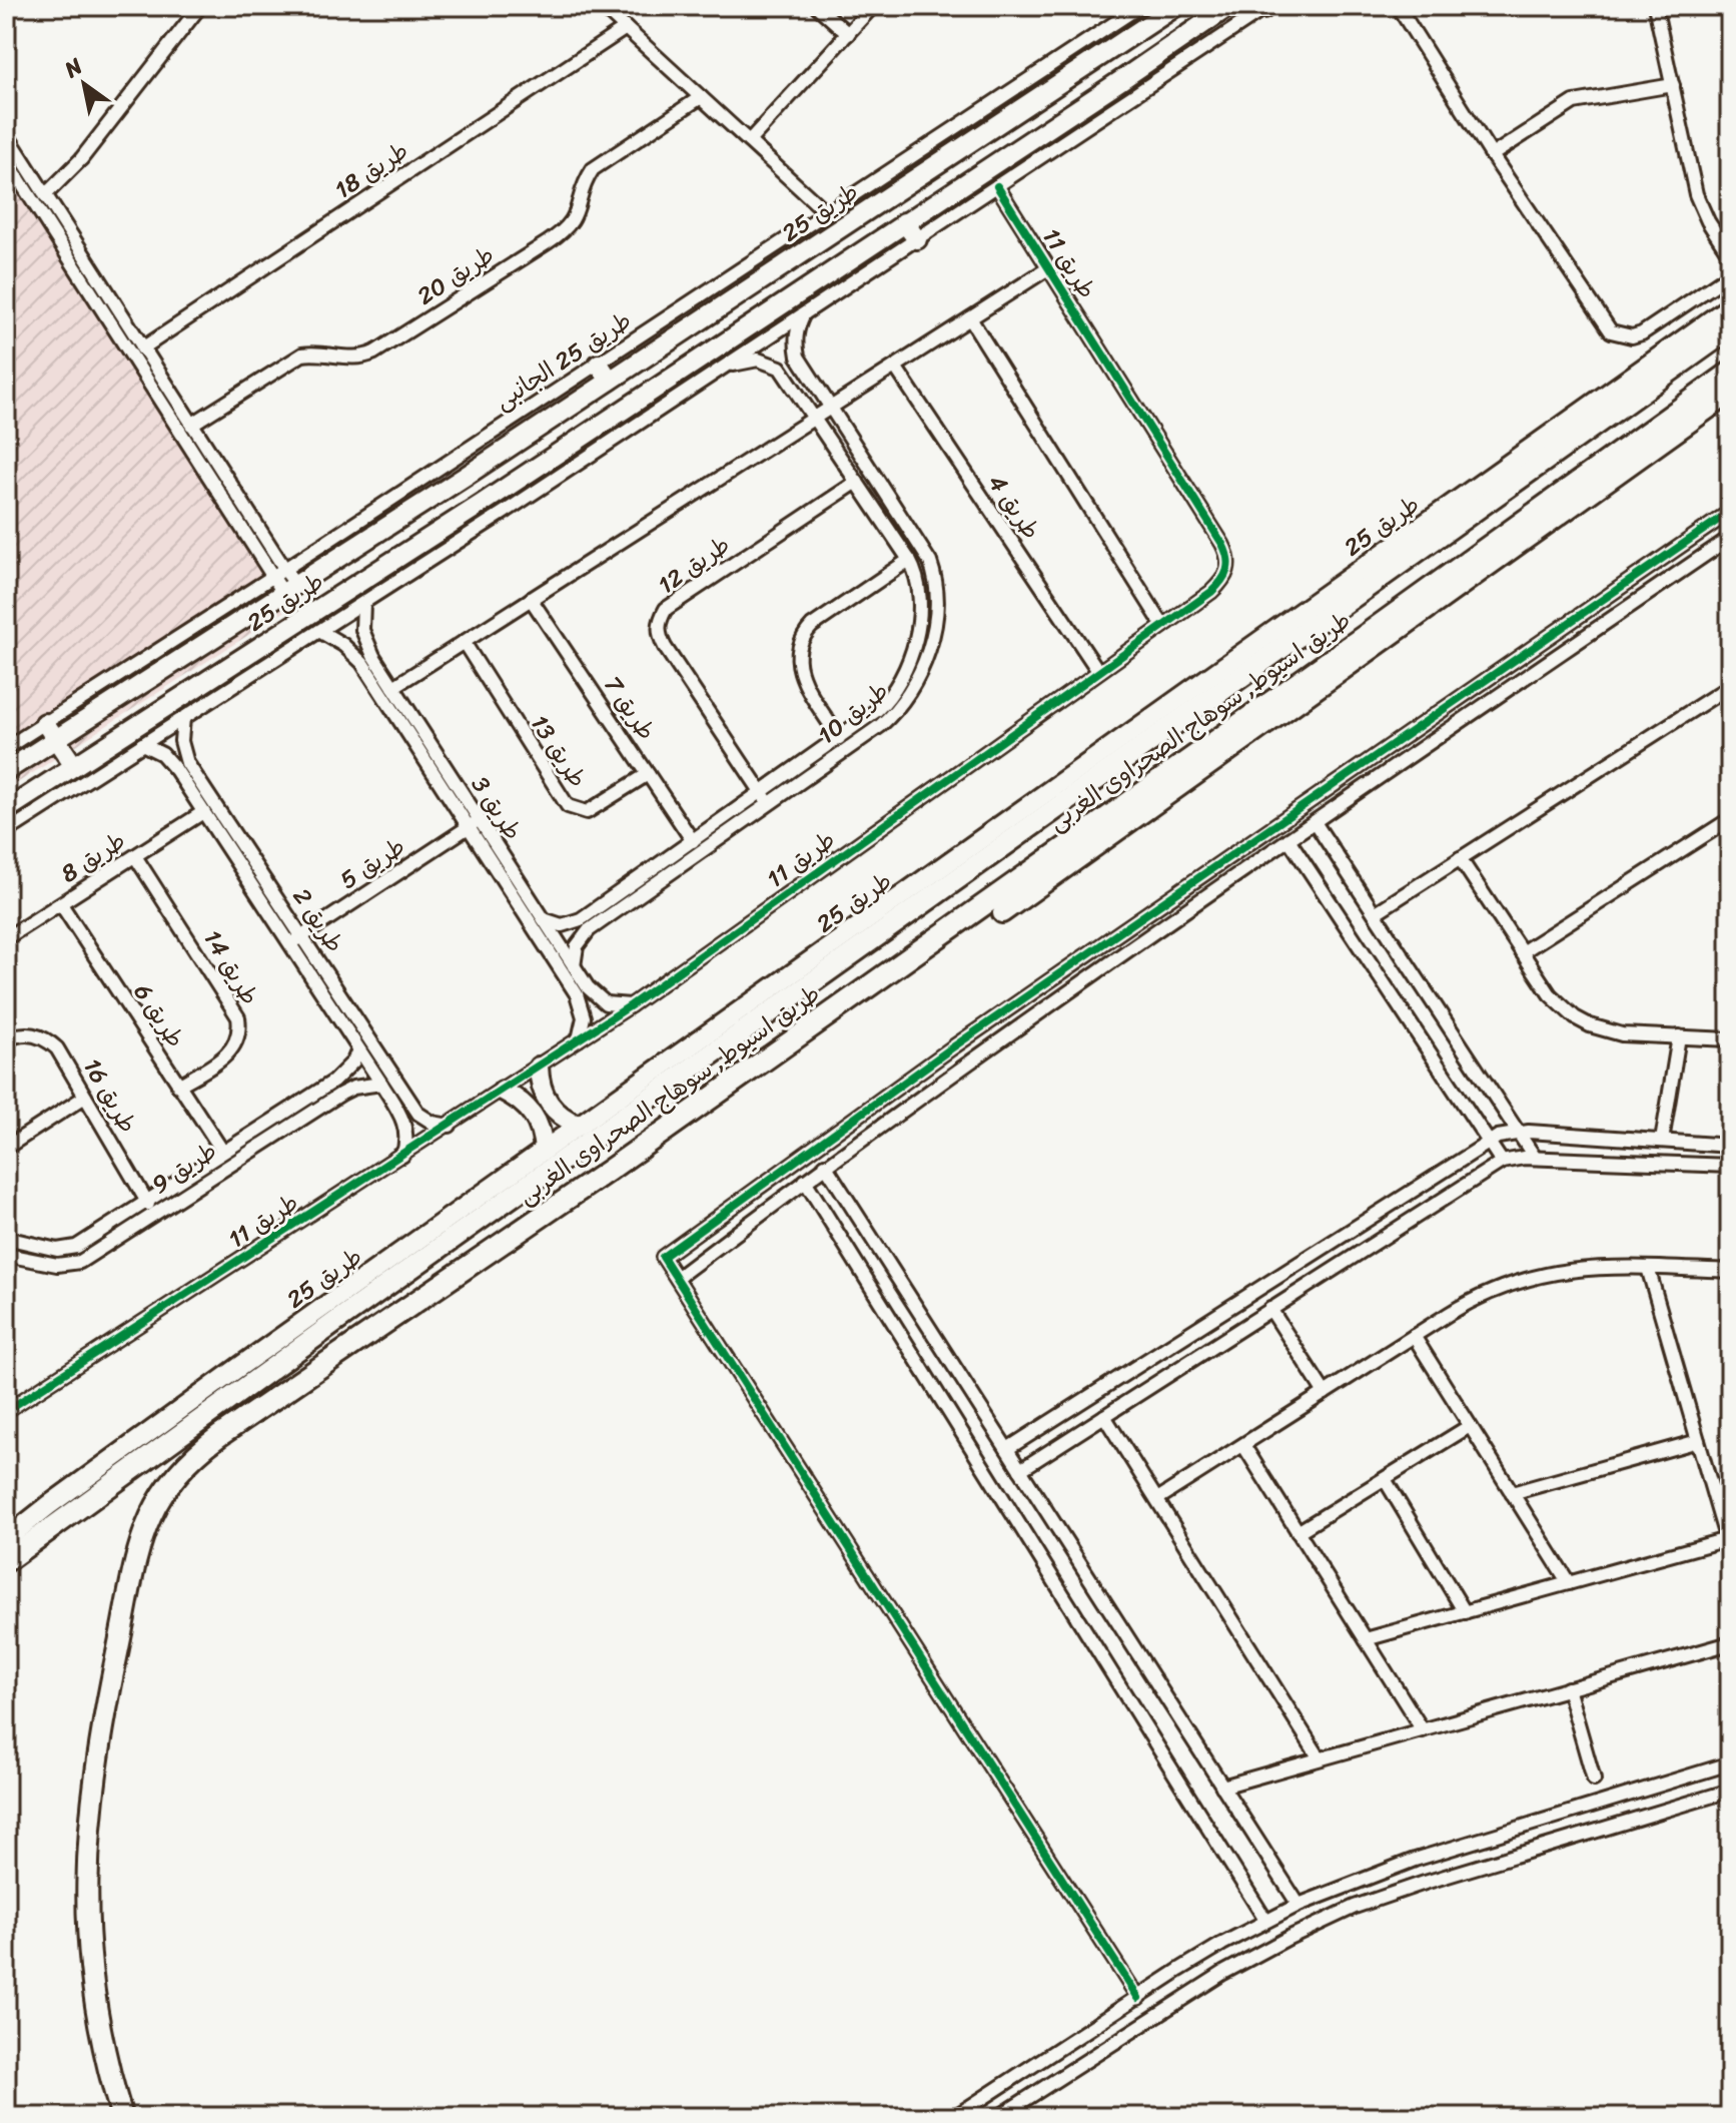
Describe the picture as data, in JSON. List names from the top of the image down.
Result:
{
  "streets": {
    "main road": ["طريق اسيوط, سوهاج الصحراوى الغربى"],
    "street": [
      "طريق 18",
      "طريق 25",
      "طريق 11",
      "طريق 20",
      "طريق 25 الجانبى",
      "طريق 4",
      "طريق 12",
      "طريق 7",
      "طريق 10",
      "طريق 13",
      "طريق 3",
      "طريق 8",
      "طريق 5",
      "طريق 2",
      "طريق 14",
      "طريق 6",
      "طريق 16",
      "طريق 9"
    ]
  },
  "crossings": [
    ["طريق 25", "طريق 25 الجانبى"],
    ["طريق 11", "طريق 4"],
    ["طريق 11", "طريق 7"],
    ["طريق 11", "طريق 10"],
    ["طريق 11", "طريق 13"],
    ["طريق 11", "طريق 3"],
    ["طريق 11", "طريق 2"],
    ["طريق 12", "طريق 10"],
    ["طريق 7", "طريق 10"],
    ["طريق 7", "طريق 13"],
    ["طريق 10", "طريق 3"],
    ["طريق 3", "طريق 5"],
    ["طريق 8", "طريق 2"],
    ["طريق 8", "طريق 14"],
    ["طريق 8", "طريق 6"],
    ["طريق 5", "طريق 2"],
    ["طريق 2", "طريق 9"],
    ["طريق 14", "طريق 6"],
    ["طريق 6", "طريق 9"],
    ["طريق 16", "طريق 9"]
  ],
  "north": "top left"
}
